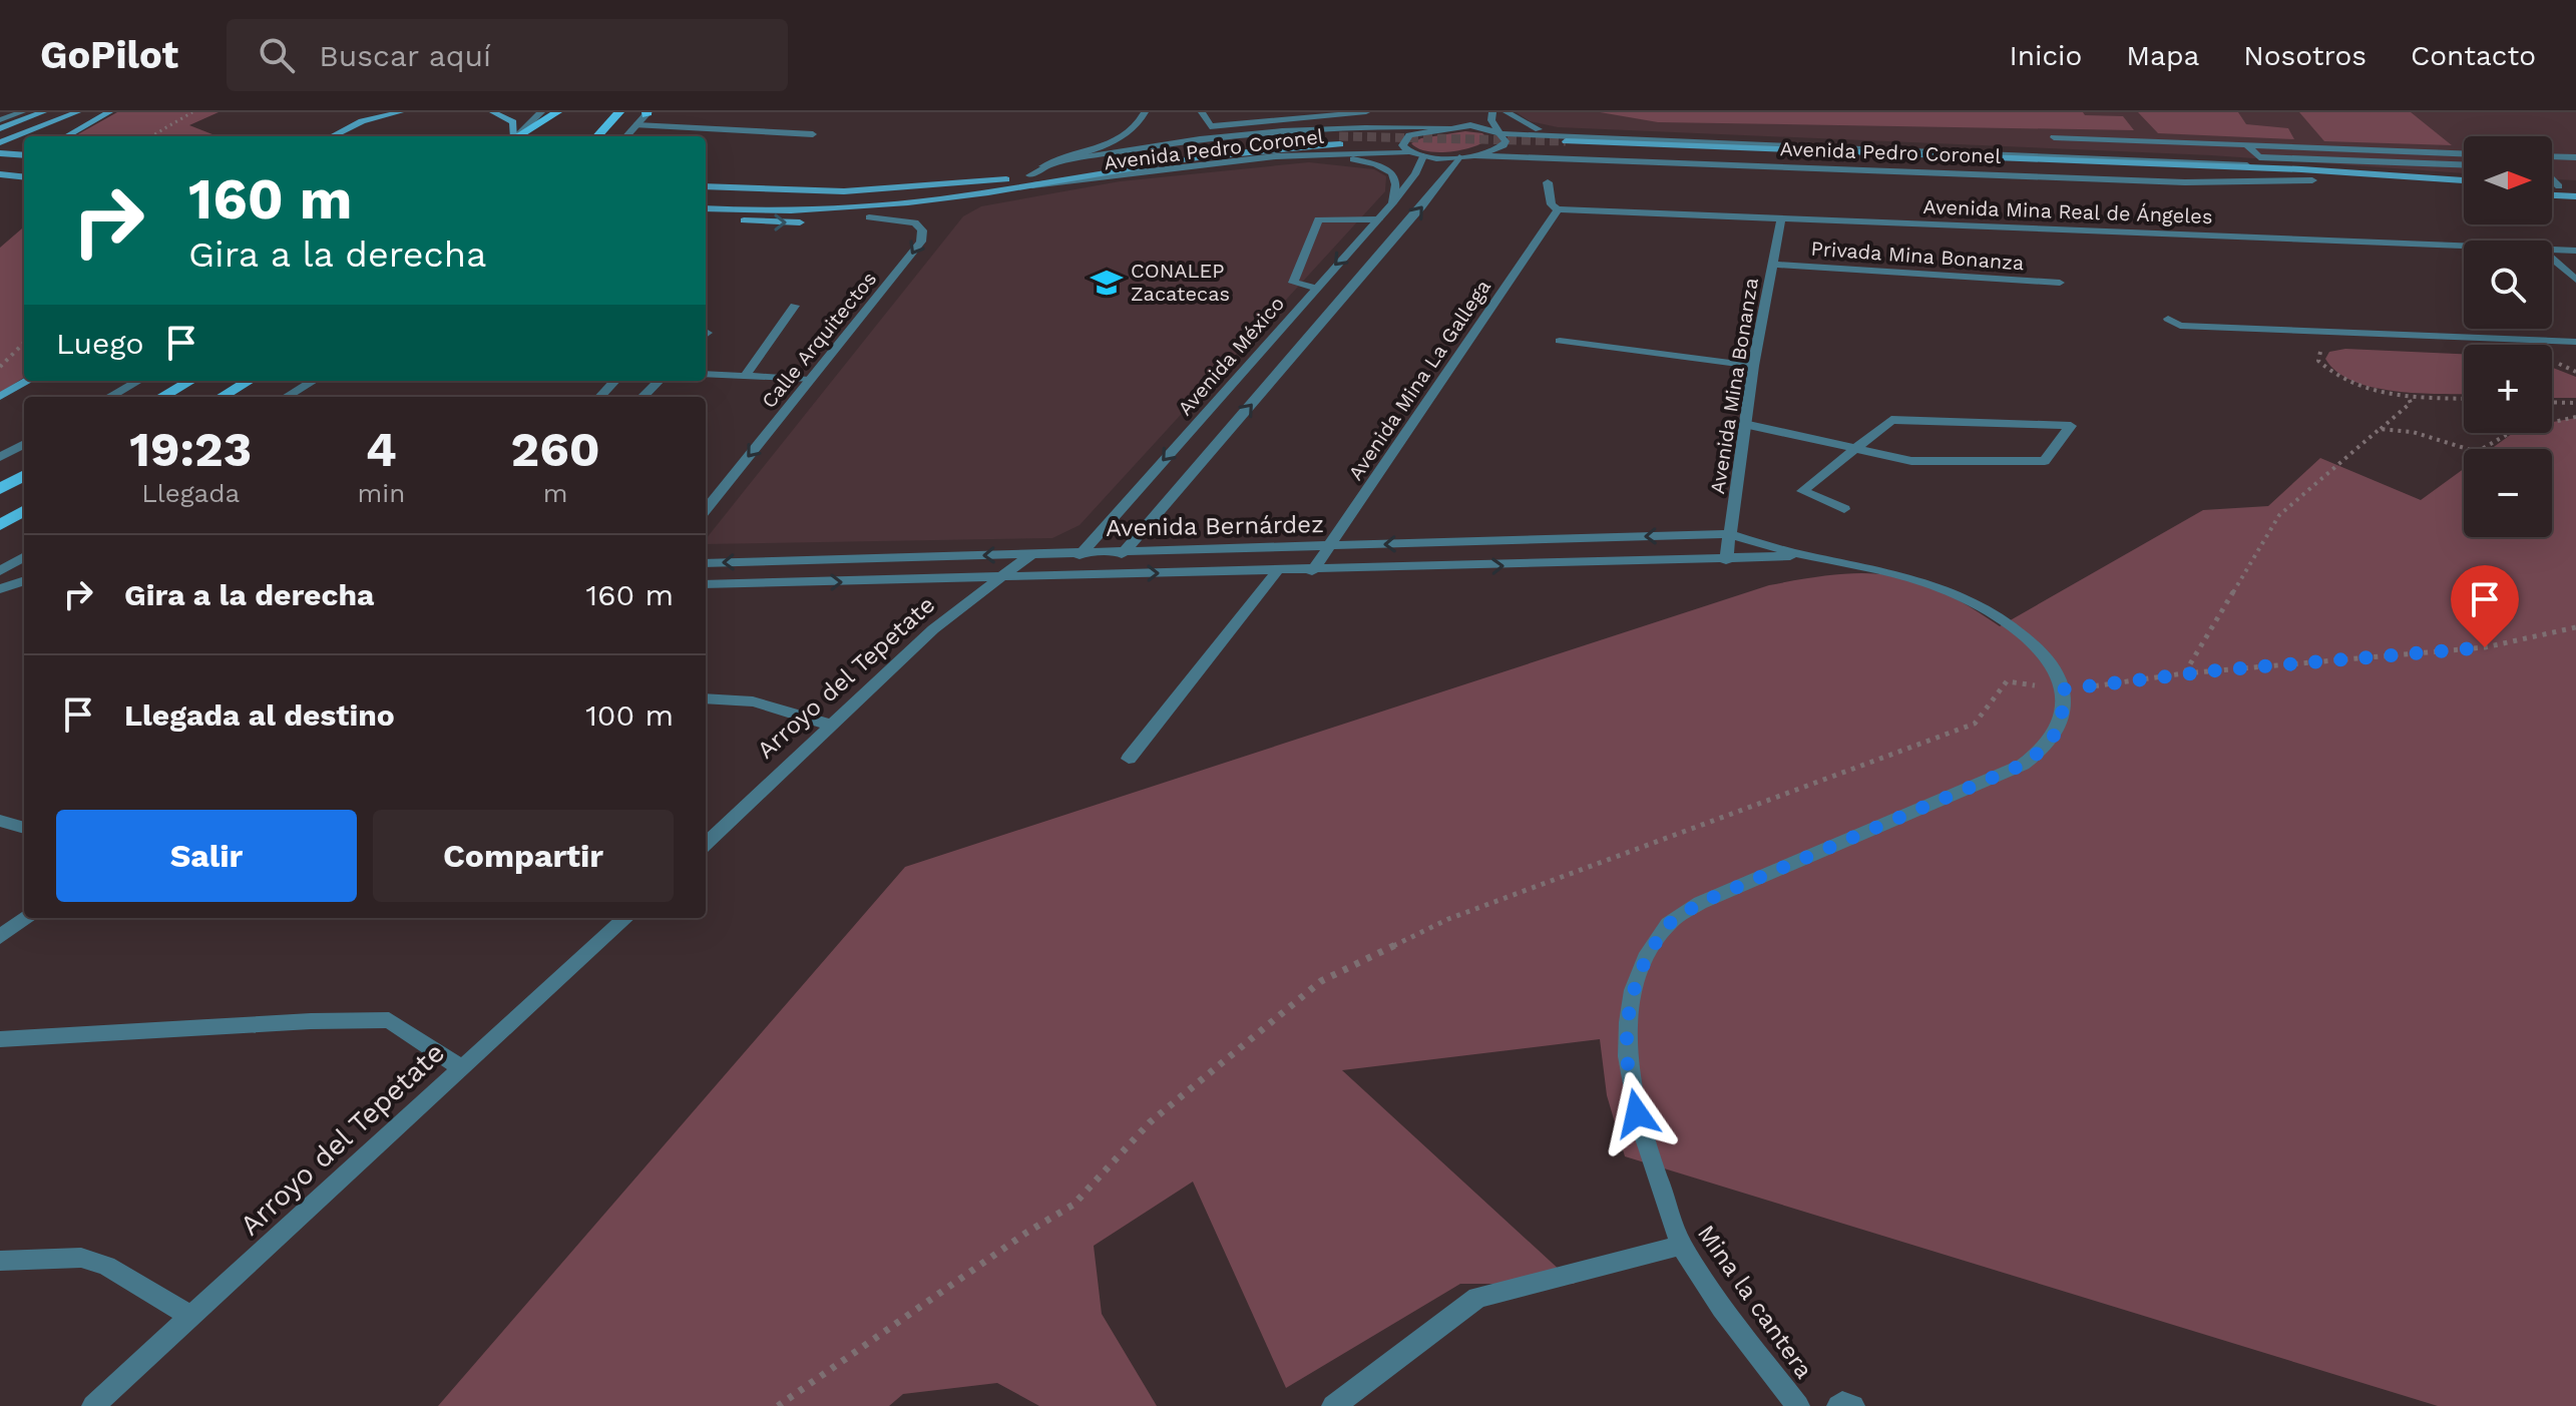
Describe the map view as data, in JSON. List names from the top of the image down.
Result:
{
  "streets": {
    "main road": ["Avenida Pedro Coronel"],
    "street": [
      "Avenida Mina Real de Ángeles",
      "Privada Mina Bonanza",
      "Calle Arquitectos",
      "Avenida México",
      "Avenida Mina La Gallega",
      "Avenida Mina Bonanza",
      "Avenida Bernárdez",
      "Arroyo del Tepetate",
      "Mina la cantera"
    ]
  },
  "crossings": [
    ["Avenida Pedro Coronel", "Avenida México"],
    ["Avenida Mina Real de Ángeles", "Avenida Mina La Gallega"],
    ["Avenida Mina Real de Ángeles", "Avenida Mina Bonanza"],
    ["Privada Mina Bonanza", "Avenida Mina Bonanza"],
    ["Avenida México", "Avenida Bernárdez"],
    ["Avenida Mina La Gallega", "Avenida Bernárdez"],
    ["Avenida Mina Bonanza", "Avenida Bernárdez"],
    ["Avenida Bernárdez", "Arroyo del Tepetate"]
  ],
  "one_way": ["Calle Arquitectos"],
  "places": {
    "school or university": ["CONALEP Zacatecas"]
  },
  "north": "right",
  "page": {
    "header": "GoPilot",
    "search": "Buscar aquí",
    "nav": [
      "Inicio",
      "Mapa",
      "Nosotros",
      "Contacto"
    ],
    "map_buttons": ["+", "−"],
    "turn": ["160 m", "Gira a la derecha"],
    "then": "Luego",
    "eta": [
      "19:23",
      "Llegada",
      "4",
      "min",
      "260",
      "m"
    ],
    "list": [
      {
        "name": "Gira a la derecha",
        "value": "160 m"
      },
      {
        "name": "Llegada al destino",
        "value": "100 m"
      }
    ],
    "buttons": ["Salir", "Compartir"]
  }
}
